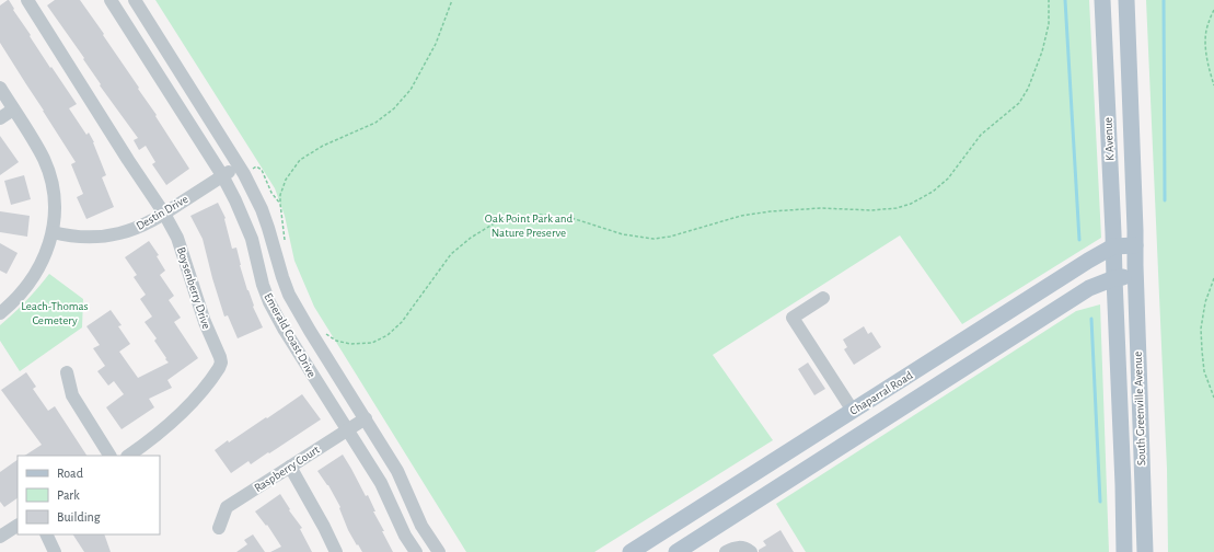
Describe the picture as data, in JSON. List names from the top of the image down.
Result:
{
  "streets": {
    "main road": ["K Avenue", "Chaparral Road", "South Greenville Avenue"],
    "street": [
      "Destin Drive",
      "Boysenberry Drive",
      "Emerald Coast Drive",
      "Raspberry Court"
    ]
  },
  "crossings": [
    ["K Avenue", "Chaparral Road"],
    ["K Avenue", "South Greenville Avenue"],
    ["Destin Drive", "Boysenberry Drive"],
    ["Destin Drive", "Emerald Coast Drive"],
    ["Emerald Coast Drive", "Raspberry Court"],
    ["Chaparral Road", "South Greenville Avenue"]
  ],
  "parks": ["Oak Point Park and Nature Preserve", "Leach-Thomas Cemetery"],
  "legend": ["Road", "Park", "Building"]
}
